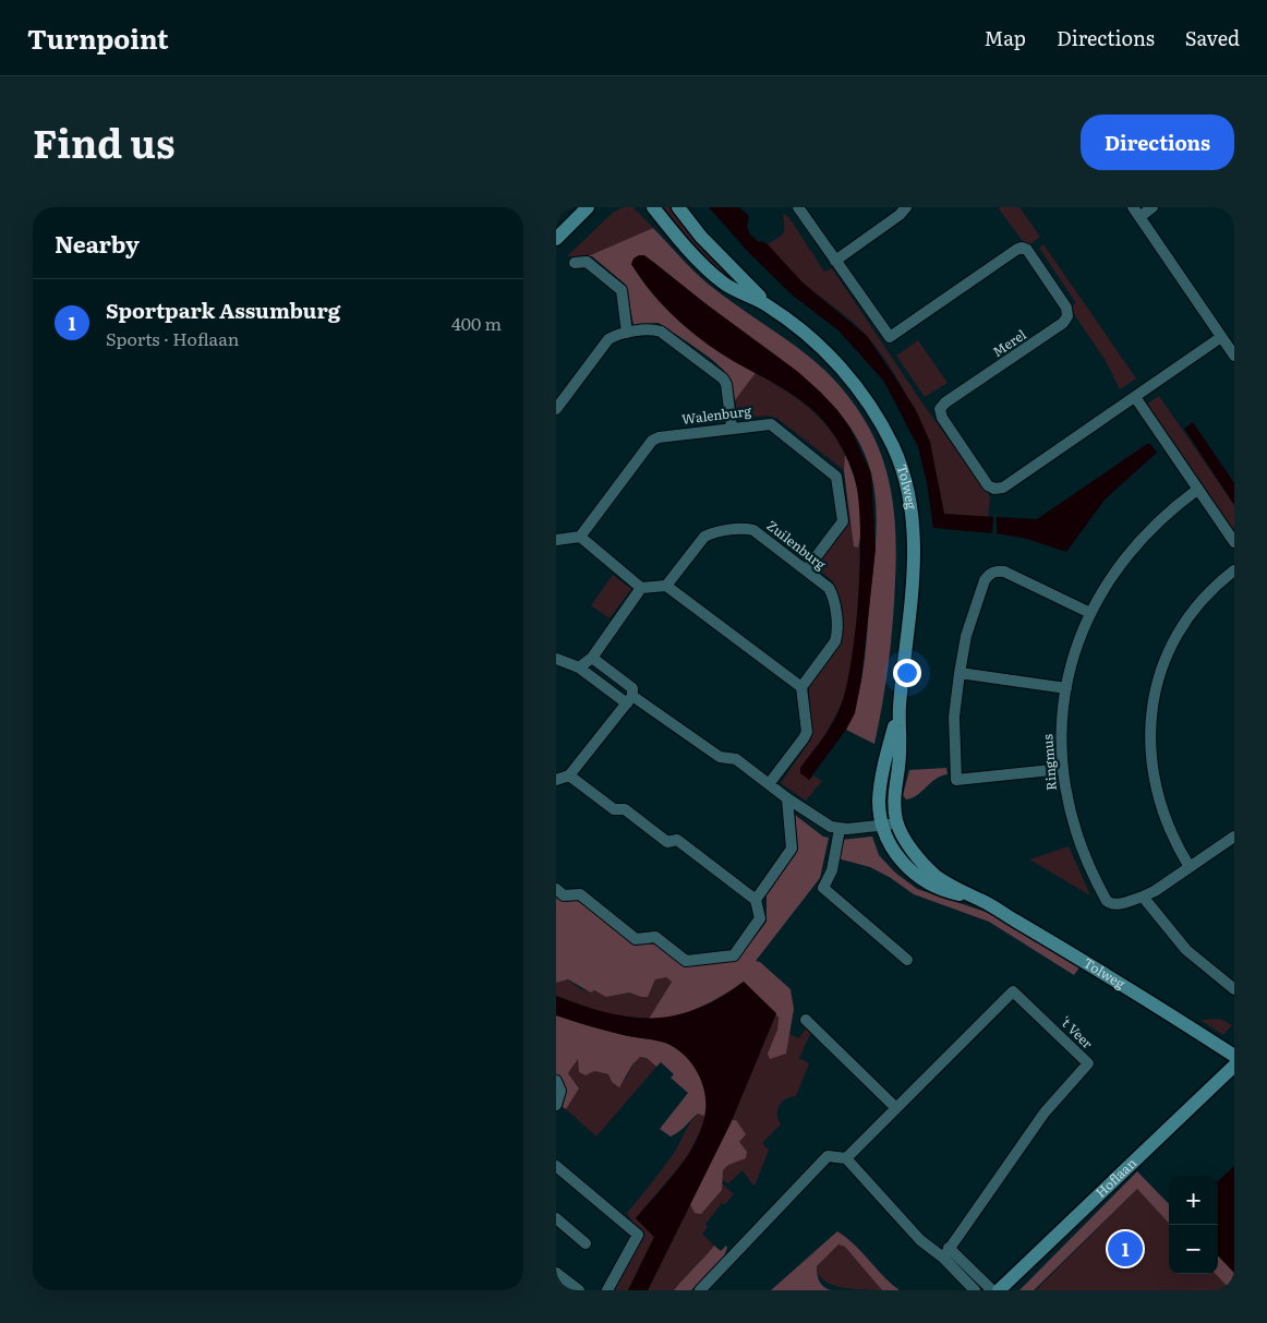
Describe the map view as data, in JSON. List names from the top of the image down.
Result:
{
  "streets": {
    "main road": ["Tolweg", "Hoflaan"],
    "street": [
      "Merel",
      "Walenburg",
      "Zuilenburg",
      "Ringmus",
      "'t Veer"
    ]
  },
  "crossings": [
    ["Walenburg", "Zuilenburg"]
  ],
  "page": {
    "header": "Turnpoint",
    "nav": ["Map", "Directions", "Saved"],
    "title": "Find us",
    "buttons": "Directions",
    "heading": "Nearby",
    "list": [
      {
        "mark": "1",
        "name": "Sportpark Assumburg",
        "note": "Sports · Hoflaan",
        "value": "400 m"
      }
    ],
    "map_buttons": ["+", "−"],
    "pins": "1"
  }
}
